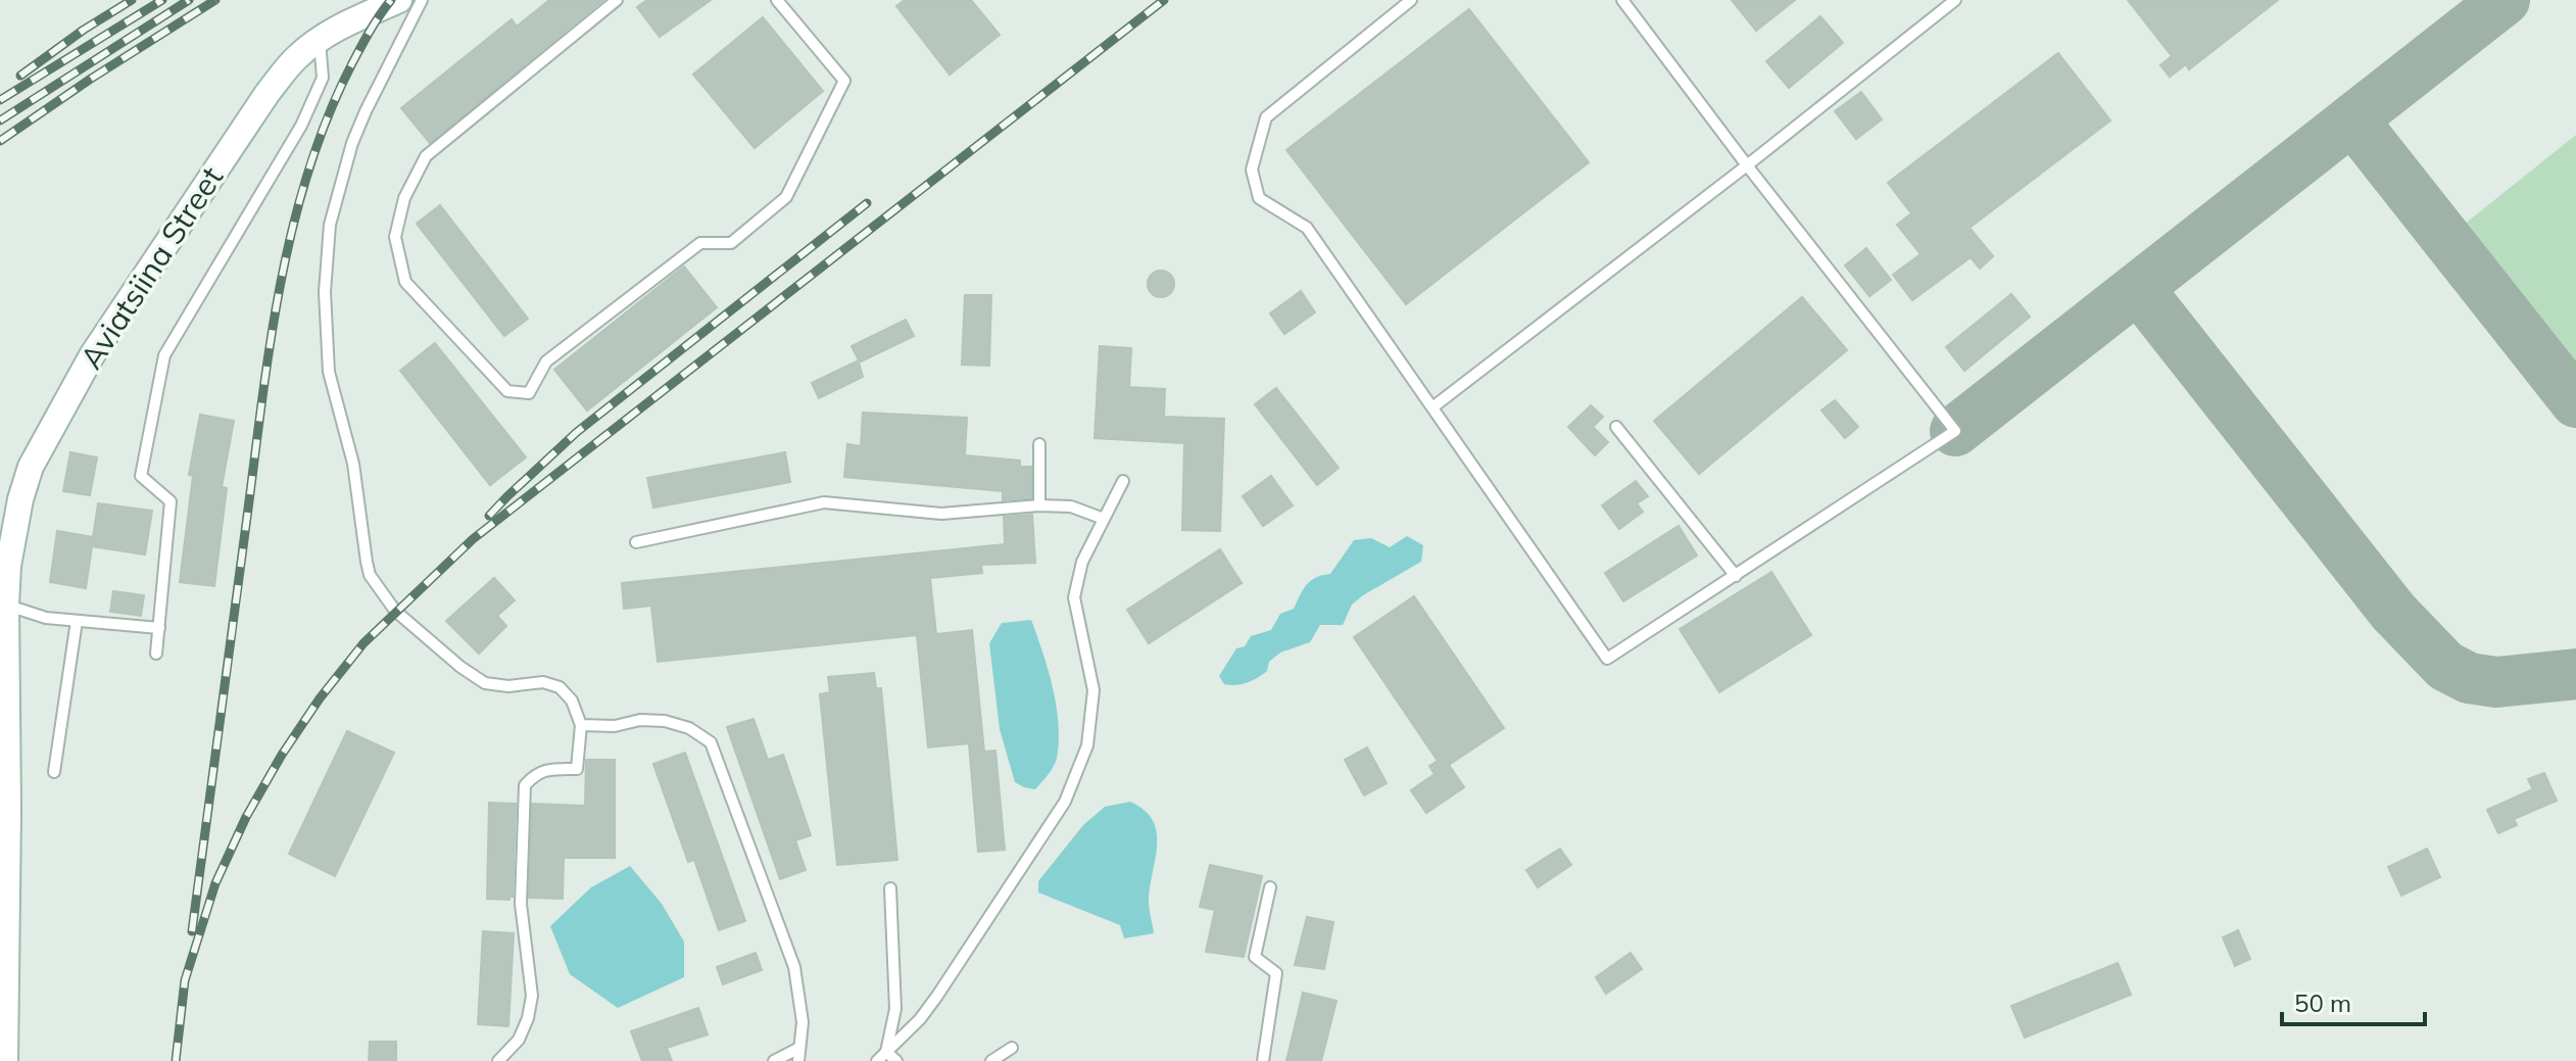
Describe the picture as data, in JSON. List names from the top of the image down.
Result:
{
  "streets": {
    "street": ["Aviatsiina Street"]
  },
  "scale_bar": "50 m"
}
